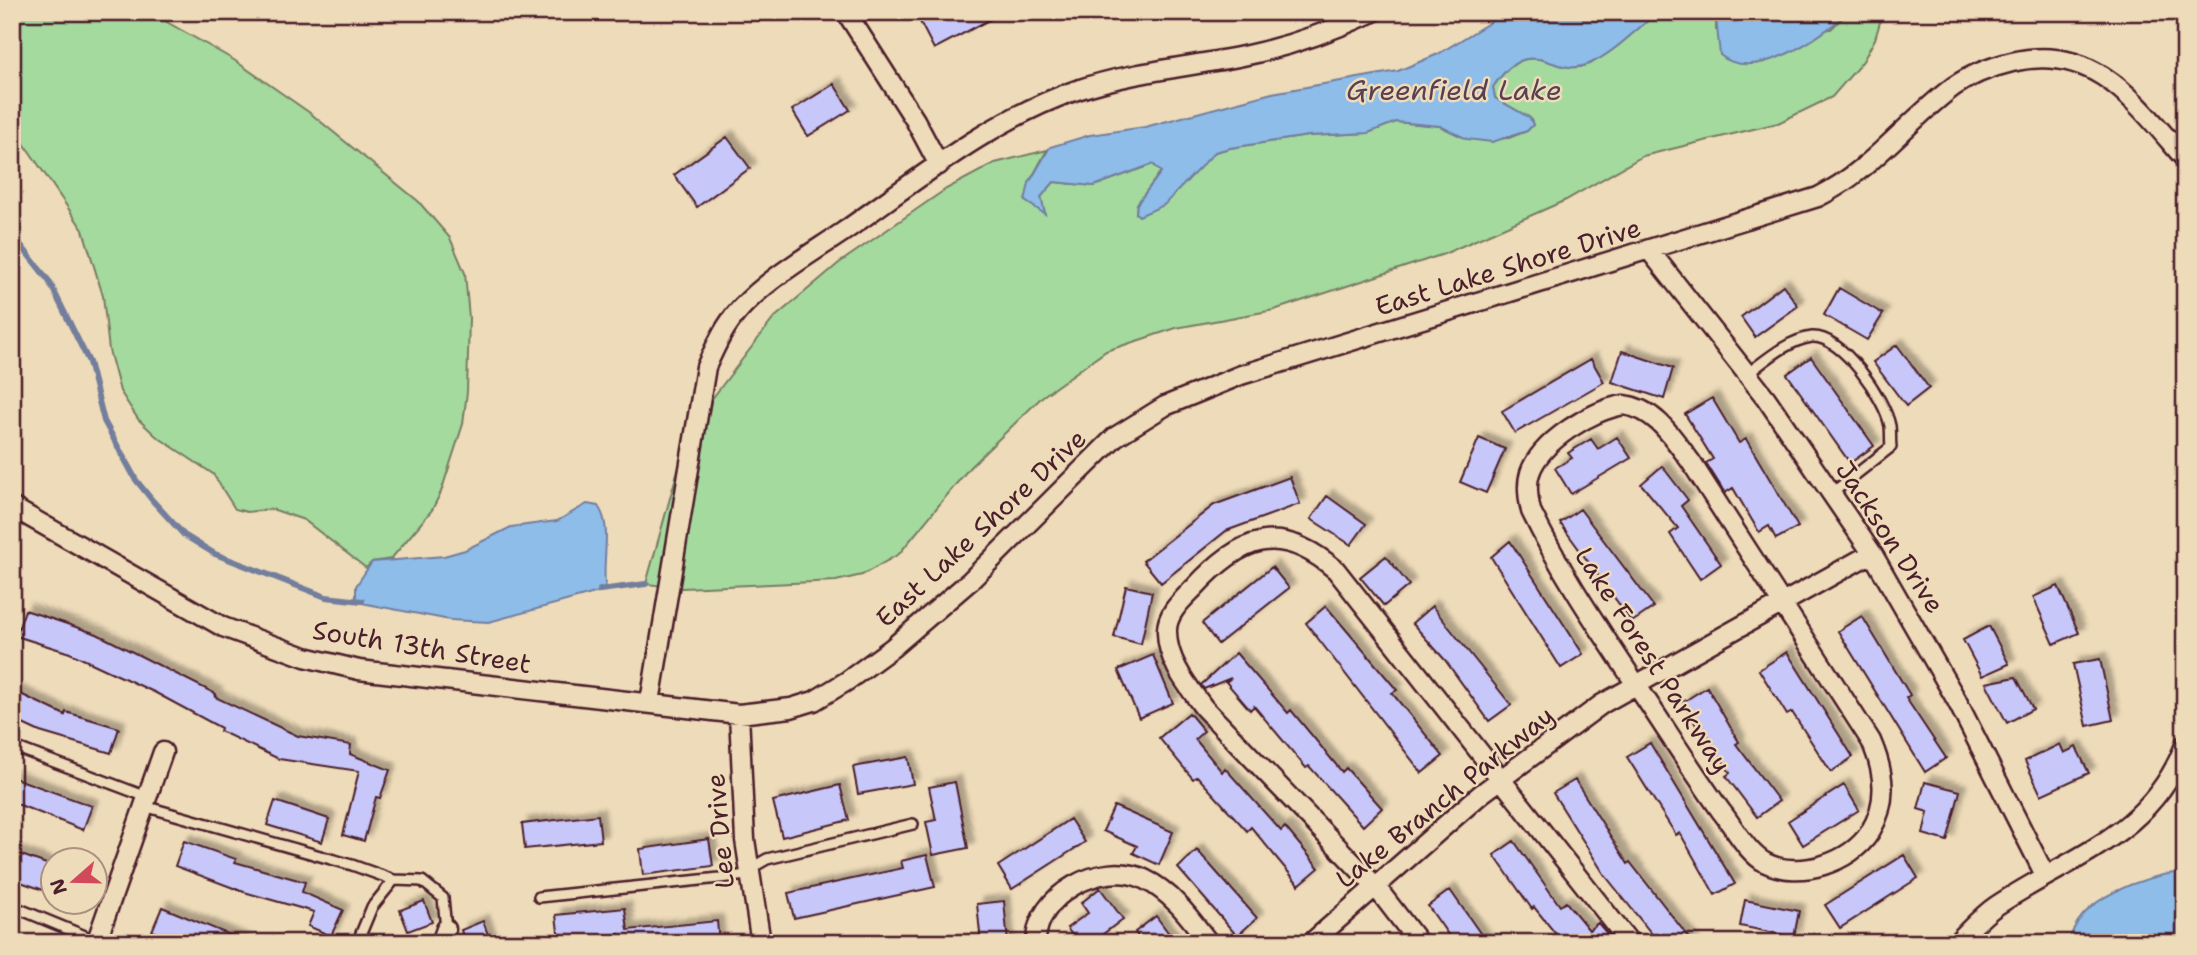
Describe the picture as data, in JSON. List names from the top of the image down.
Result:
{
  "streets": {
    "street": [
      "East Lake Shore Drive",
      "Jackson Drive",
      "South 13th Street",
      "Lake Forest Parkway",
      "Lake Branch Parkway",
      "Lee Drive"
    ]
  },
  "crossings": [
    ["East Lake Shore Drive", "Jackson Drive"],
    ["East Lake Shore Drive", "South 13th Street"],
    ["East Lake Shore Drive", "Lee Drive"],
    ["Jackson Drive", "Lake Branch Parkway"],
    ["Lake Forest Parkway", "Lake Branch Parkway"]
  ],
  "water": ["Greenfield Lake"],
  "north": "left"
}
